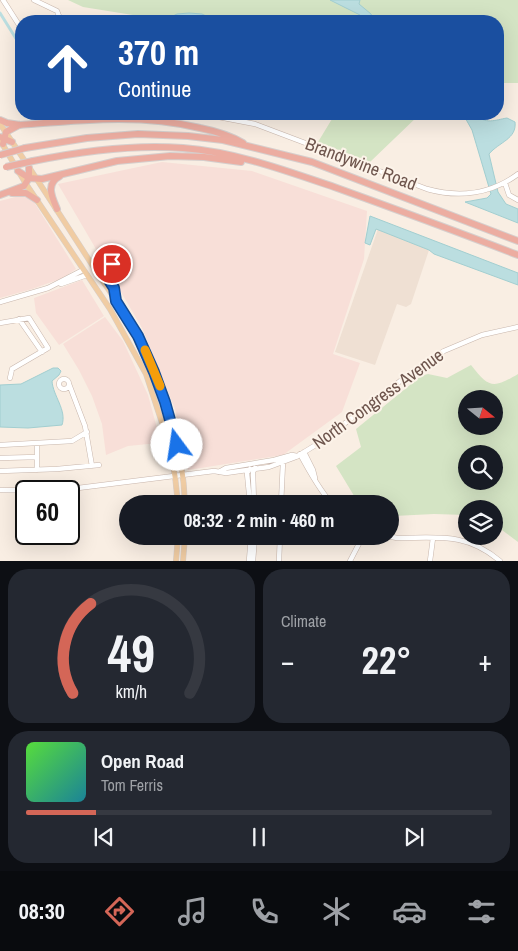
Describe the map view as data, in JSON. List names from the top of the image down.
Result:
{
  "streets": {
    "street": ["Brandywine Road", "North Congress Avenue"]
  },
  "north": "right",
  "page": {
    "turn": ["370 m", "Continue"],
    "limit": "60",
    "trip": "08:32 · 2 min · 460 m",
    "tile": "Climate",
    "heat": ["−", "22°", "+"],
    "song": ["Open Road", "Tom Ferris"],
    "tabs": "08:30",
    "gauge": ["49", "km/h"]
  }
}
